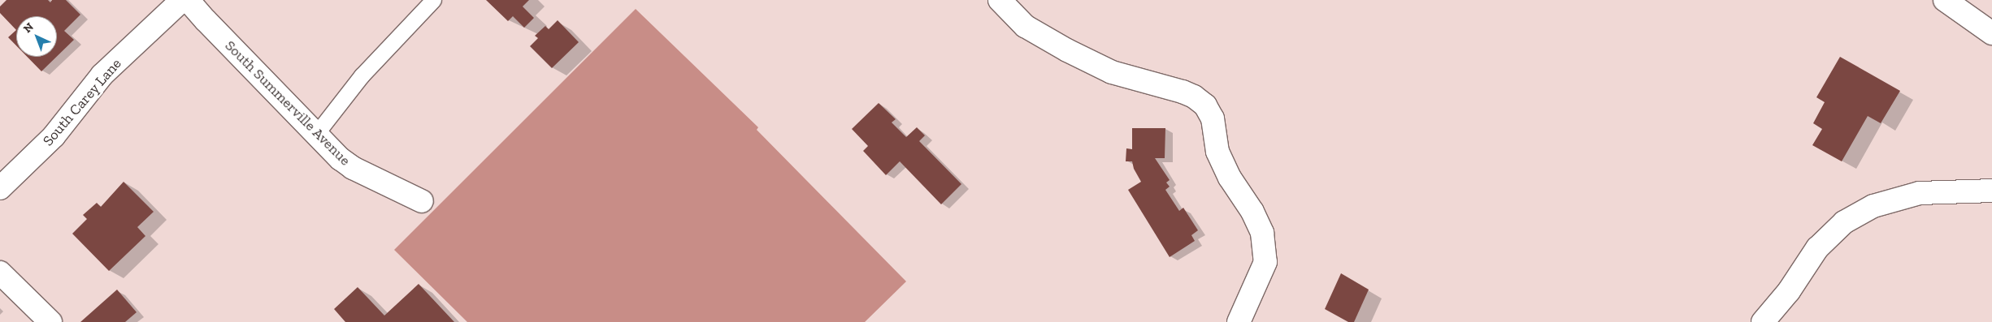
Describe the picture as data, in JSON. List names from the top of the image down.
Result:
{
  "streets": {
    "street": ["South Carey Lane", "South Summerville Avenue"]
  },
  "north": "top left"
}
